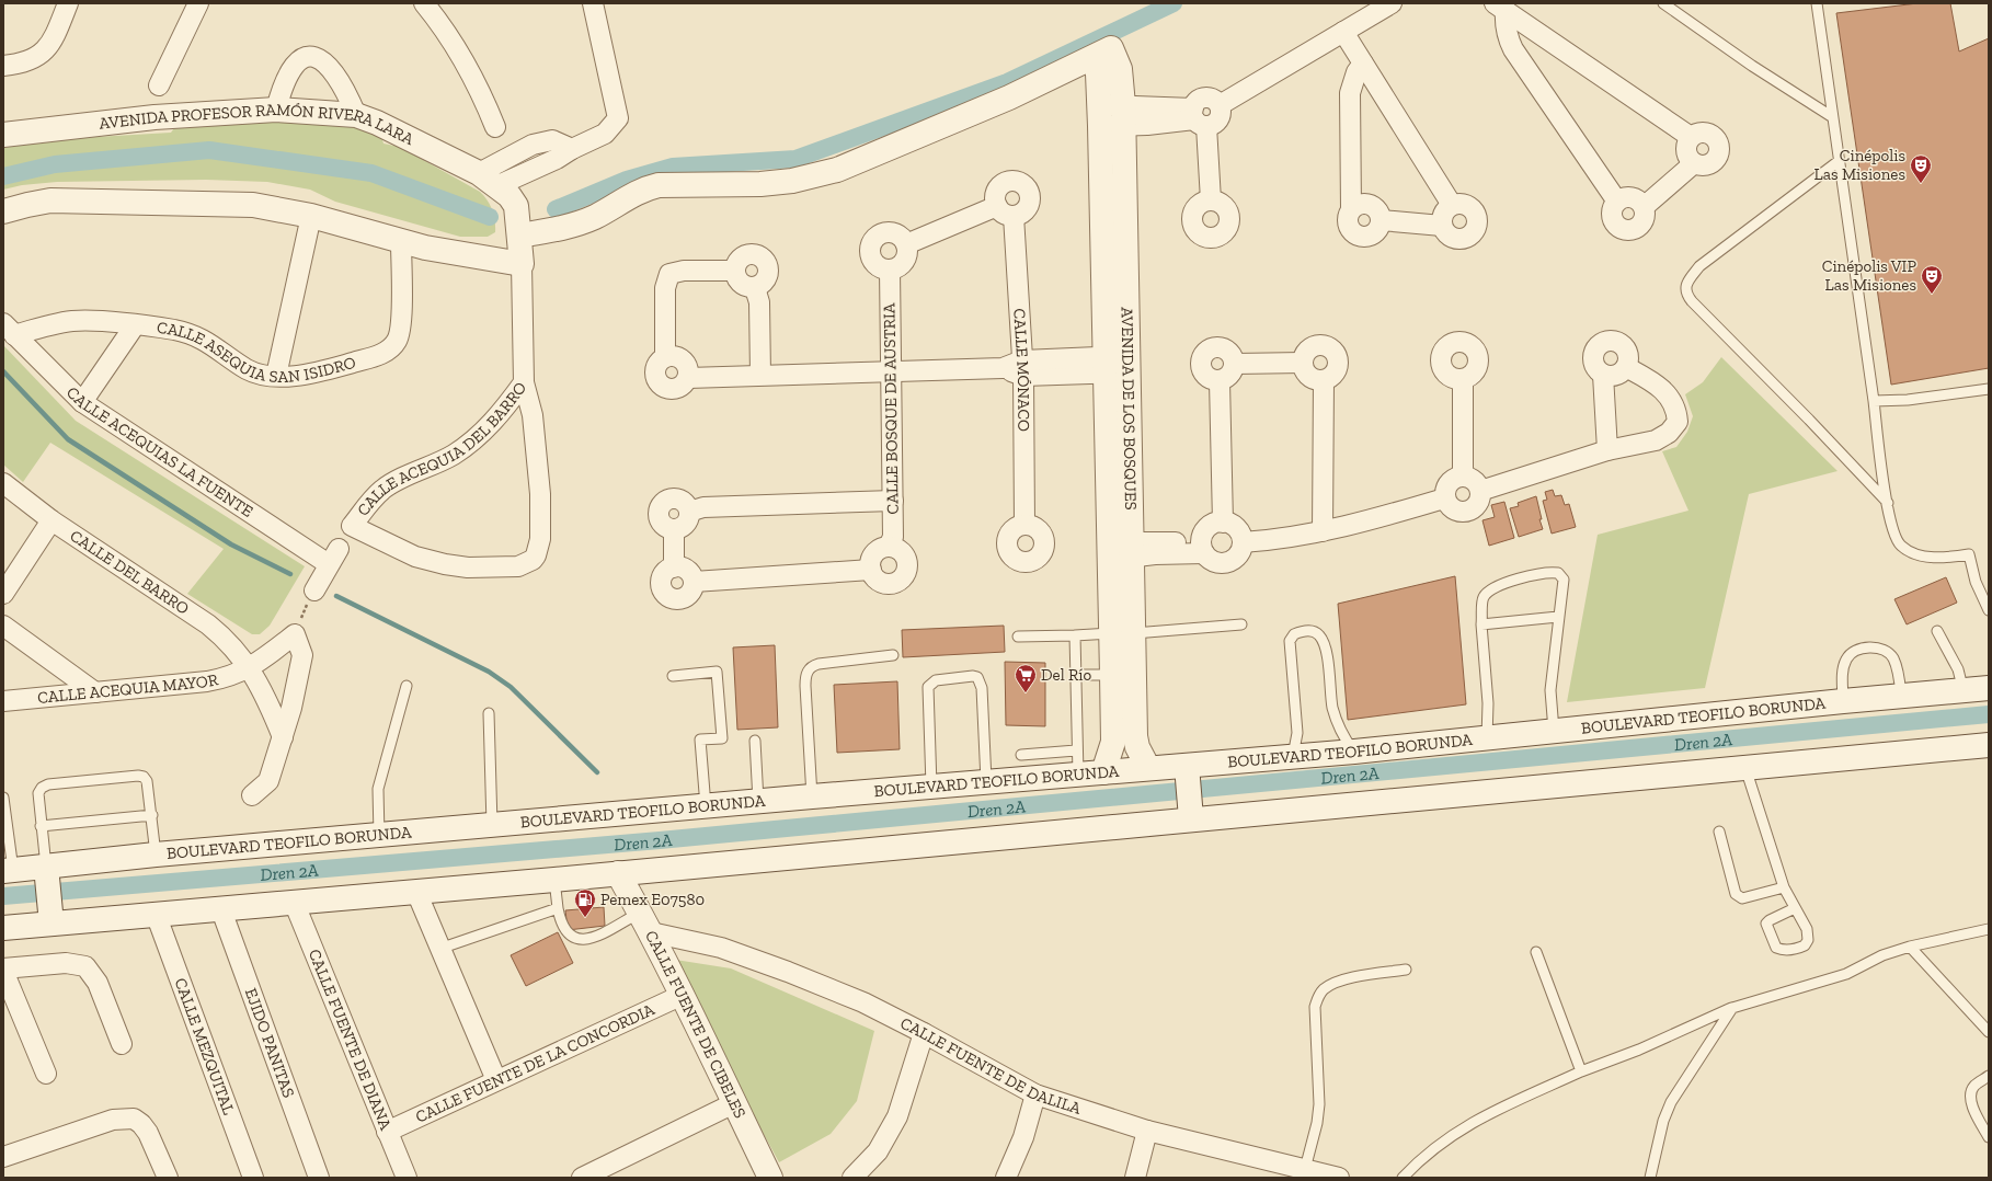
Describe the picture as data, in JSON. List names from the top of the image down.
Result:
{
  "streets": {
    "main road": [
      "AVENIDA PROFESOR RAMÓN RIVERA LARA",
      "AVENIDA DE LOS BOSQUES",
      "BOULEVARD TEOFILO BORUNDA",
      "CALLE FUENTE DE CIBELES"
    ],
    "street": [
      "CALLE ASEQUIA SAN ISIDRO",
      "CALLE MÓNACO",
      "CALLE BOSQUE DE AUSTRIA",
      "CALLE ACEQUIA DEL BARRO",
      "CALLE ACEQUIAS LA FUENTE",
      "CALLE DEL BARRO",
      "CALLE ACEQUIA MAYOR",
      "CALLE FUENTE DE DIANA",
      "EJIDO PANITAS",
      "CALLE MEZQUITAL",
      "CALLE FUENTE DE LA CONCORDIA",
      "CALLE FUENTE DE DALILA"
    ]
  },
  "crossings": [
    ["CALLE ASEQUIA SAN ISIDRO", "CALLE ACEQUIAS LA FUENTE"],
    ["AVENIDA DE LOS BOSQUES", "BOULEVARD TEOFILO BORUNDA"],
    ["CALLE DEL BARRO", "CALLE ACEQUIA MAYOR"],
    ["CALLE FUENTE DE CIBELES", "CALLE FUENTE DE LA CONCORDIA"],
    ["CALLE FUENTE DE CIBELES", "CALLE FUENTE DE DALILA"],
    ["CALLE FUENTE DE DIANA", "CALLE FUENTE DE LA CONCORDIA"]
  ],
  "water": ["Dren 2A"],
  "places": {
    "theatre": ["Cinépolis Las Misiones", "Cinépolis VIP Las Misiones"],
    "supermarket": ["Del Río"],
    "fuel station": ["Pemex E07580"]
  }
}
